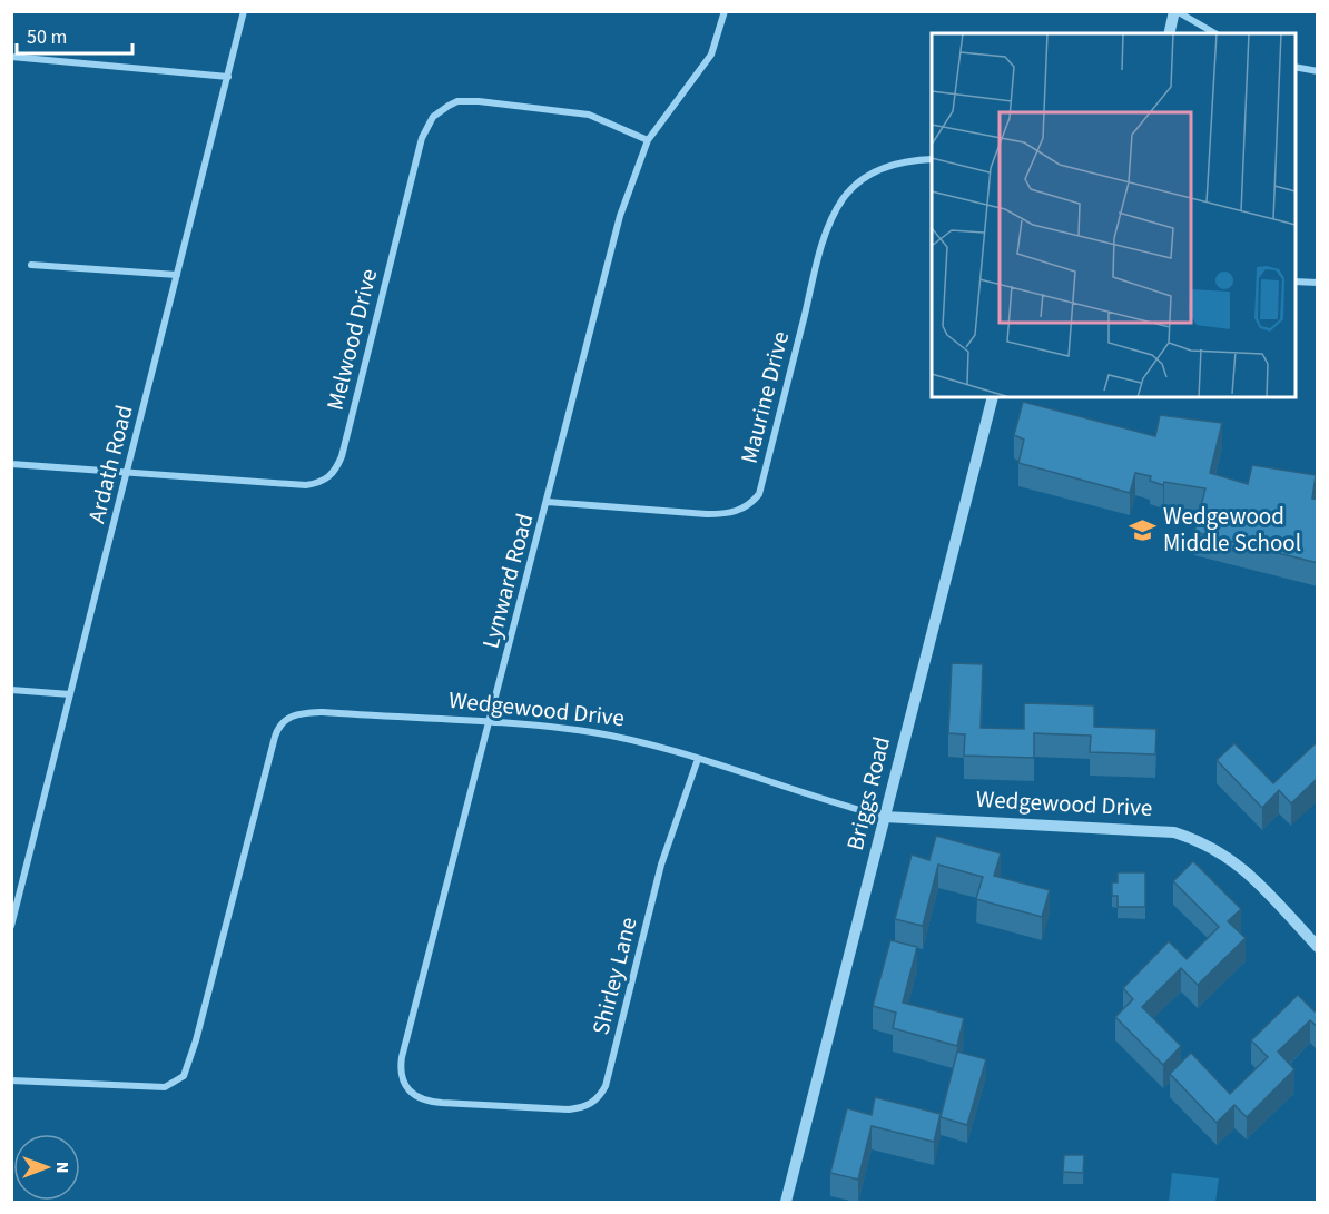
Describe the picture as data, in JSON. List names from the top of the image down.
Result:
{
  "streets": {
    "street": [
      "Melwood Drive",
      "Maurine Drive",
      "Ardath Road",
      "Lynward Road",
      "Wedgewood Drive",
      "Briggs Road",
      "Shirley Lane"
    ]
  },
  "crossings": [
    ["Melwood Drive", "Ardath Road"],
    ["Melwood Drive", "Lynward Road"],
    ["Maurine Drive", "Lynward Road"],
    ["Lynward Road", "Wedgewood Drive"],
    ["Lynward Road", "Shirley Lane"],
    ["Wedgewood Drive", "Briggs Road"],
    ["Wedgewood Drive", "Shirley Lane"]
  ],
  "places": {
    "school or university": ["Wedgewood Middle School"]
  },
  "scale_bar": "50 m",
  "north": "right"
}
